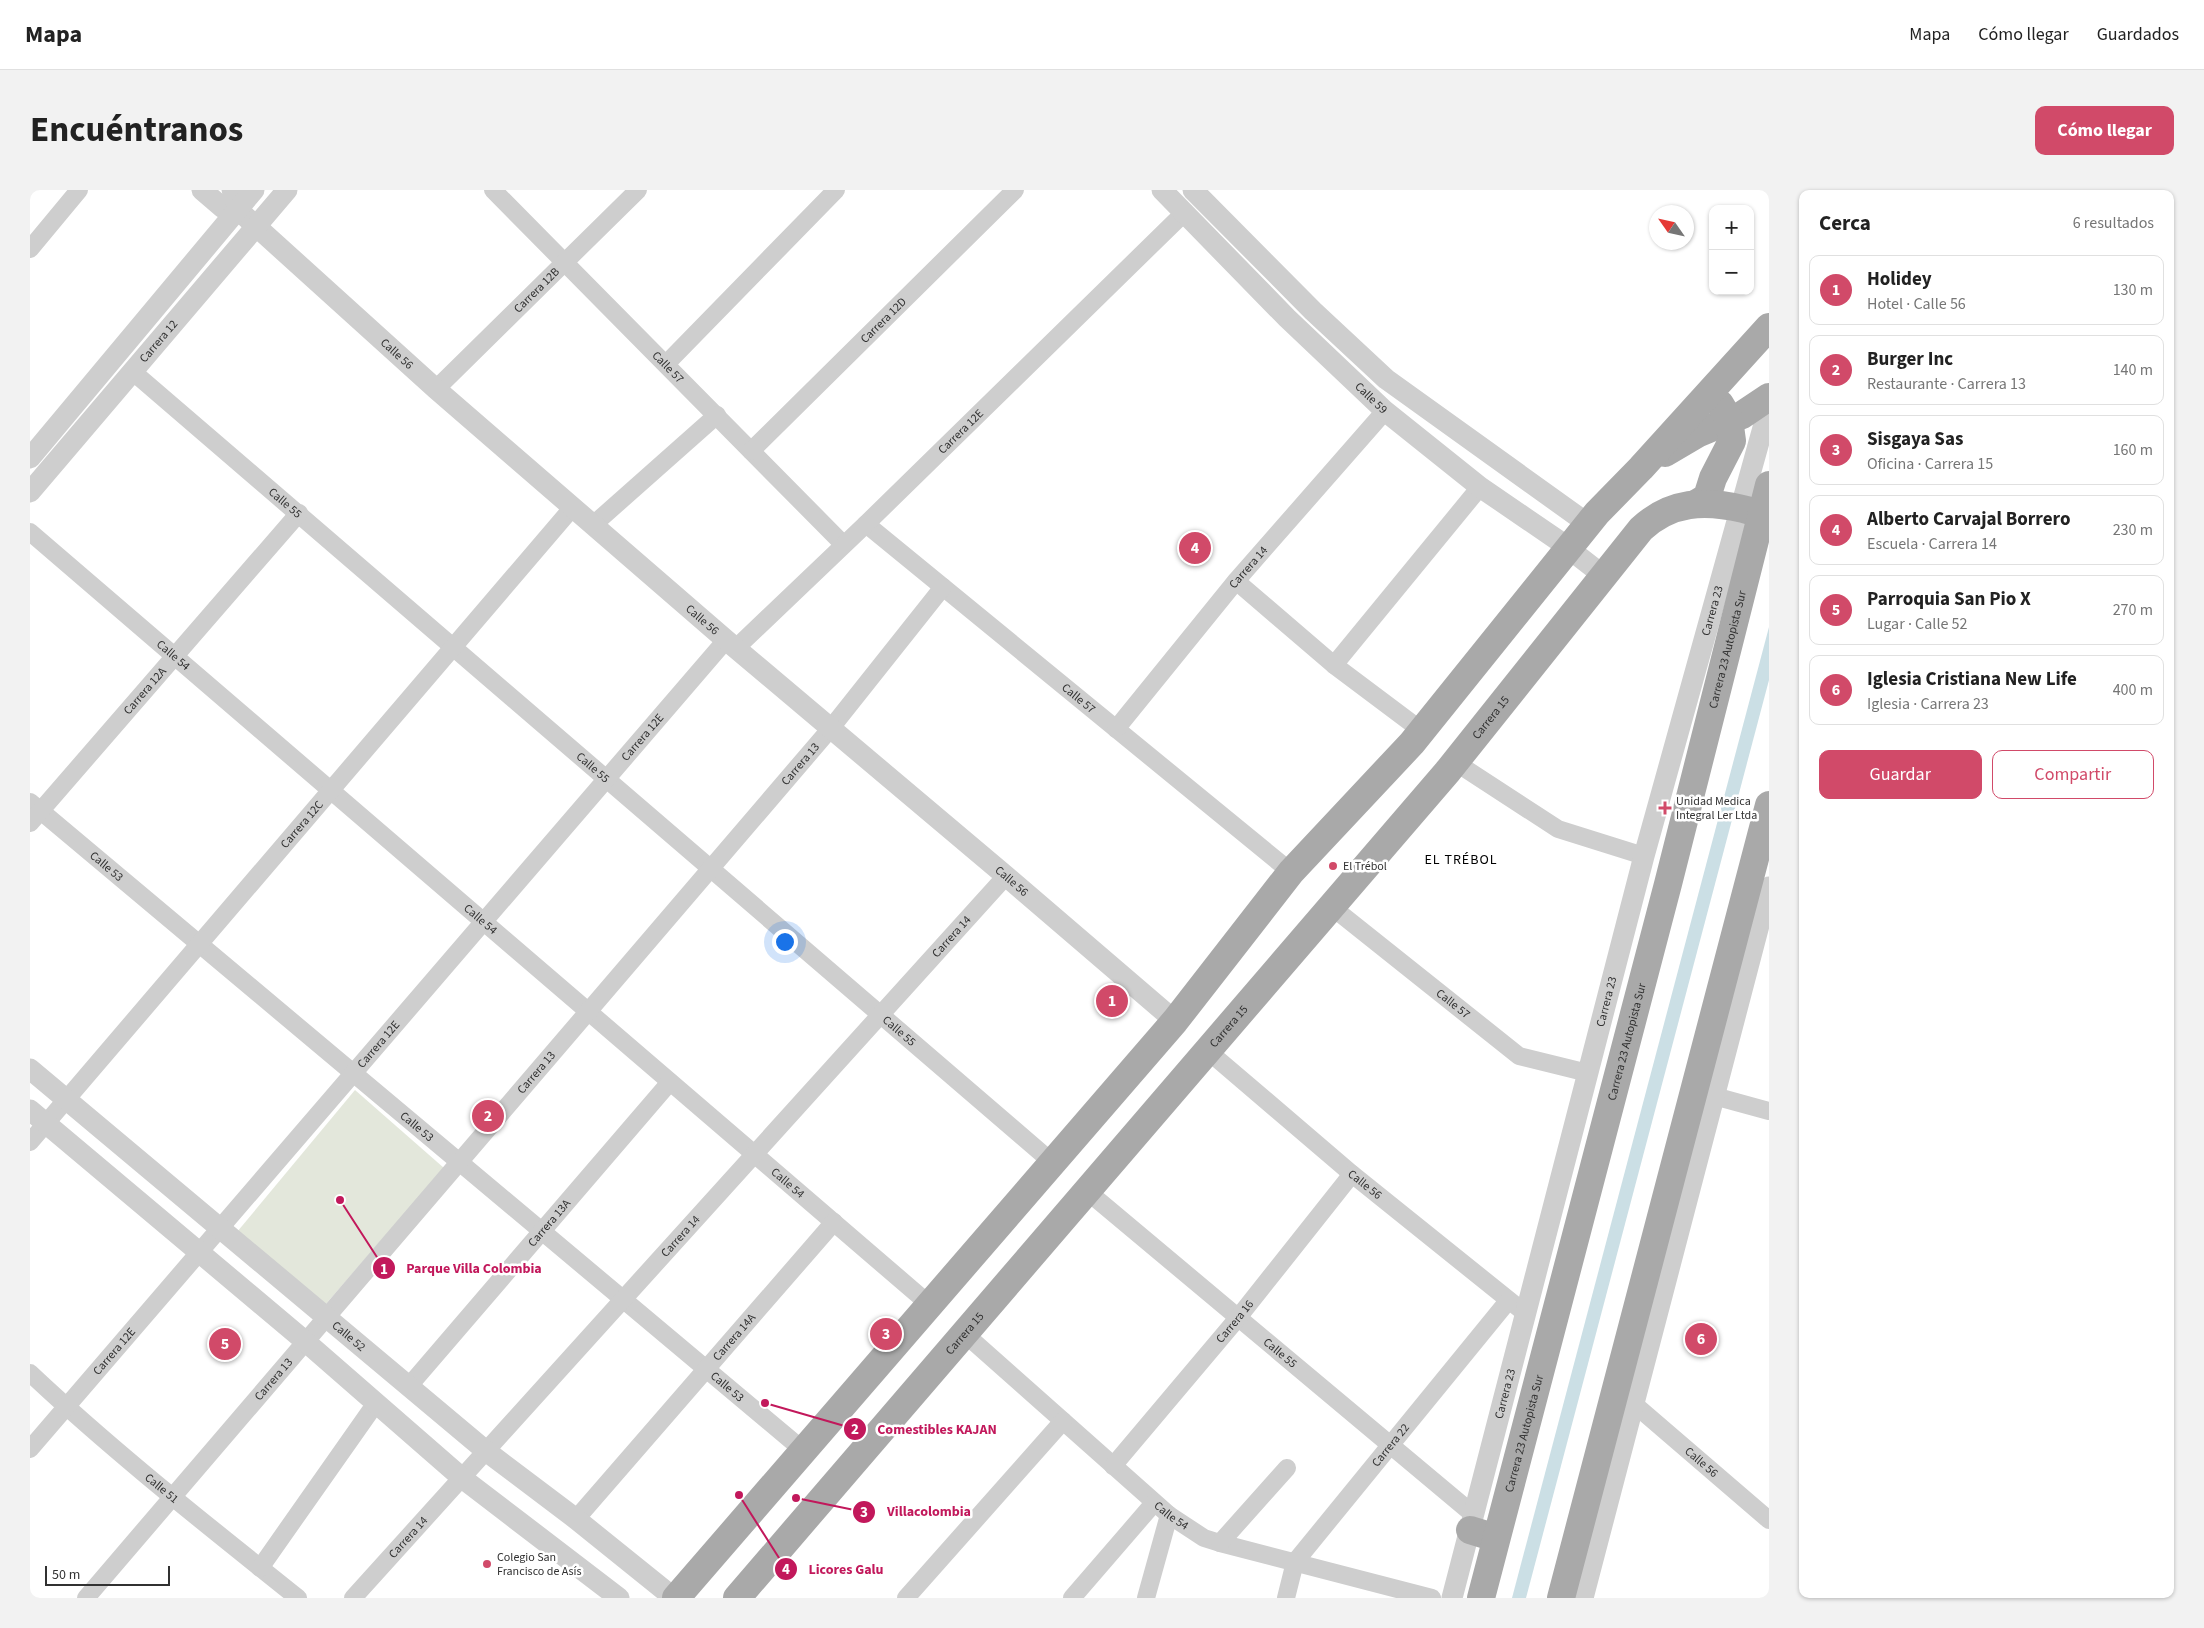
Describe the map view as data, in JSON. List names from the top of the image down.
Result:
{
  "streets": {
    "main road": ["Carrera 23 Autopista Sur", "Carrera 15"],
    "street": [
      "Carrera 12B",
      "Carrera 12D",
      "Carrera 12",
      "Calle 56",
      "Calle 57",
      "Calle 59",
      "Carrera 12E",
      "Calle 55",
      "Carrera 14",
      "Carrera 23",
      "Calle 54",
      "Carrera 12A",
      "Carrera 13",
      "Carrera 12C",
      "Calle 53",
      "Carrera 13A",
      "Carrera 16",
      "Calle 52",
      "Carrera 14A",
      "Carrera 22",
      "Calle 51"
    ]
  },
  "crossings": [
    ["Carrera 12B", "Calle 56"],
    ["Carrera 12B", "Calle 57"],
    ["Carrera 12D", "Calle 57"],
    ["Carrera 12", "Calle 56"],
    ["Carrera 12", "Calle 55"],
    ["Calle 56", "Carrera 12E"],
    ["Calle 56", "Carrera 14"],
    ["Calle 56", "Carrera 23"],
    ["Calle 56", "Carrera 15"],
    ["Calle 56", "Carrera 13"],
    ["Calle 56", "Carrera 12C"],
    ["Calle 56", "Carrera 16"],
    ["Calle 56", "Carrera 22"],
    ["Calle 57", "Carrera 12E"],
    ["Calle 57", "Carrera 14"],
    ["Calle 57", "Carrera 23"],
    ["Calle 57", "Carrera 15"],
    ["Calle 57", "Carrera 13"],
    ["Calle 59", "Carrera 12E"],
    ["Calle 59", "Carrera 14"],
    ["Calle 59", "Carrera 15"],
    ["Carrera 12E", "Calle 55"],
    ["Carrera 12E", "Calle 54"],
    ["Carrera 12E", "Calle 53"],
    ["Carrera 12E", "Calle 52"],
    ["Carrera 12E", "Calle 51"],
    ["Calle 55", "Carrera 14"],
    ["Calle 55", "Carrera 23"],
    ["Calle 55", "Carrera 12A"],
    ["Calle 55", "Carrera 15"],
    ["Calle 55", "Carrera 13"],
    ["Calle 55", "Carrera 12C"],
    ["Calle 55", "Carrera 16"],
    ["Calle 55", "Carrera 22"],
    ["Carrera 14", "Calle 54"],
    ["Carrera 14", "Calle 53"],
    ["Carrera 14", "Calle 52"],
    ["Carrera 23", "Carrera 23 Autopista Sur"],
    ["Carrera 23", "Carrera 15"],
    ["Carrera 23 Autopista Sur", "Carrera 15"],
    ["Calle 54", "Carrera 12A"],
    ["Calle 54", "Carrera 15"],
    ["Calle 54", "Carrera 13"],
    ["Calle 54", "Carrera 12C"],
    ["Calle 54", "Carrera 13A"],
    ["Calle 54", "Carrera 16"],
    ["Calle 54", "Carrera 14A"],
    ["Calle 54", "Carrera 22"],
    ["Carrera 12A", "Calle 53"],
    ["Carrera 13", "Calle 53"],
    ["Carrera 13", "Calle 52"],
    ["Carrera 13", "Calle 51"],
    ["Carrera 12C", "Calle 53"],
    ["Carrera 12C", "Calle 52"],
    ["Calle 53", "Carrera 13A"],
    ["Calle 53", "Carrera 14A"],
    ["Carrera 13A", "Calle 52"],
    ["Calle 52", "Carrera 14A"]
  ],
  "districts": ["EL TRÉBOL"],
  "places": {
    "health": ["Unidad Medica Integral Ler Ltda"],
    "other": [
      "El Trébol",
      "Parque Villa Colombia",
      "Comestibles KAJAN",
      "Licores Galu",
      "Villacolombia",
      "Colegio San Francisco de Asís"
    ]
  },
  "scale_bar": "50 m",
  "north": "top left",
  "page": {
    "header": "Mapa",
    "nav": ["Mapa", "Cómo llegar", "Guardados"],
    "title": "Encuéntranos",
    "buttons": [
      "Cómo llegar",
      ["Guardar", "Compartir"]
    ],
    "heading": ["Cerca", "6 resultados"],
    "map_buttons": ["+", "−"],
    "list": [
      {
        "mark": "1",
        "name": "Holidey",
        "note": "Hotel · Calle 56",
        "value": "130 m"
      },
      {
        "mark": "2",
        "name": "Burger Inc",
        "note": "Restaurante · Carrera 13",
        "value": "140 m"
      },
      {
        "mark": "3",
        "name": "Sisgaya Sas",
        "note": "Oficina · Carrera 15",
        "value": "160 m"
      },
      {
        "mark": "4",
        "name": "Alberto Carvajal Borrero",
        "note": "Escuela · Carrera 14",
        "value": "230 m"
      },
      {
        "mark": "5",
        "name": "Parroquia San Pio X",
        "note": "Lugar · Calle 52",
        "value": "270 m"
      },
      {
        "mark": "6",
        "name": "Iglesia Cristiana New Life",
        "note": "Iglesia · Carrera 23",
        "value": "400 m"
      }
    ],
    "pins": [
      "4",
      "1",
      "2",
      "3",
      "6",
      "5"
    ],
    "scale": "50 m"
  }
}
